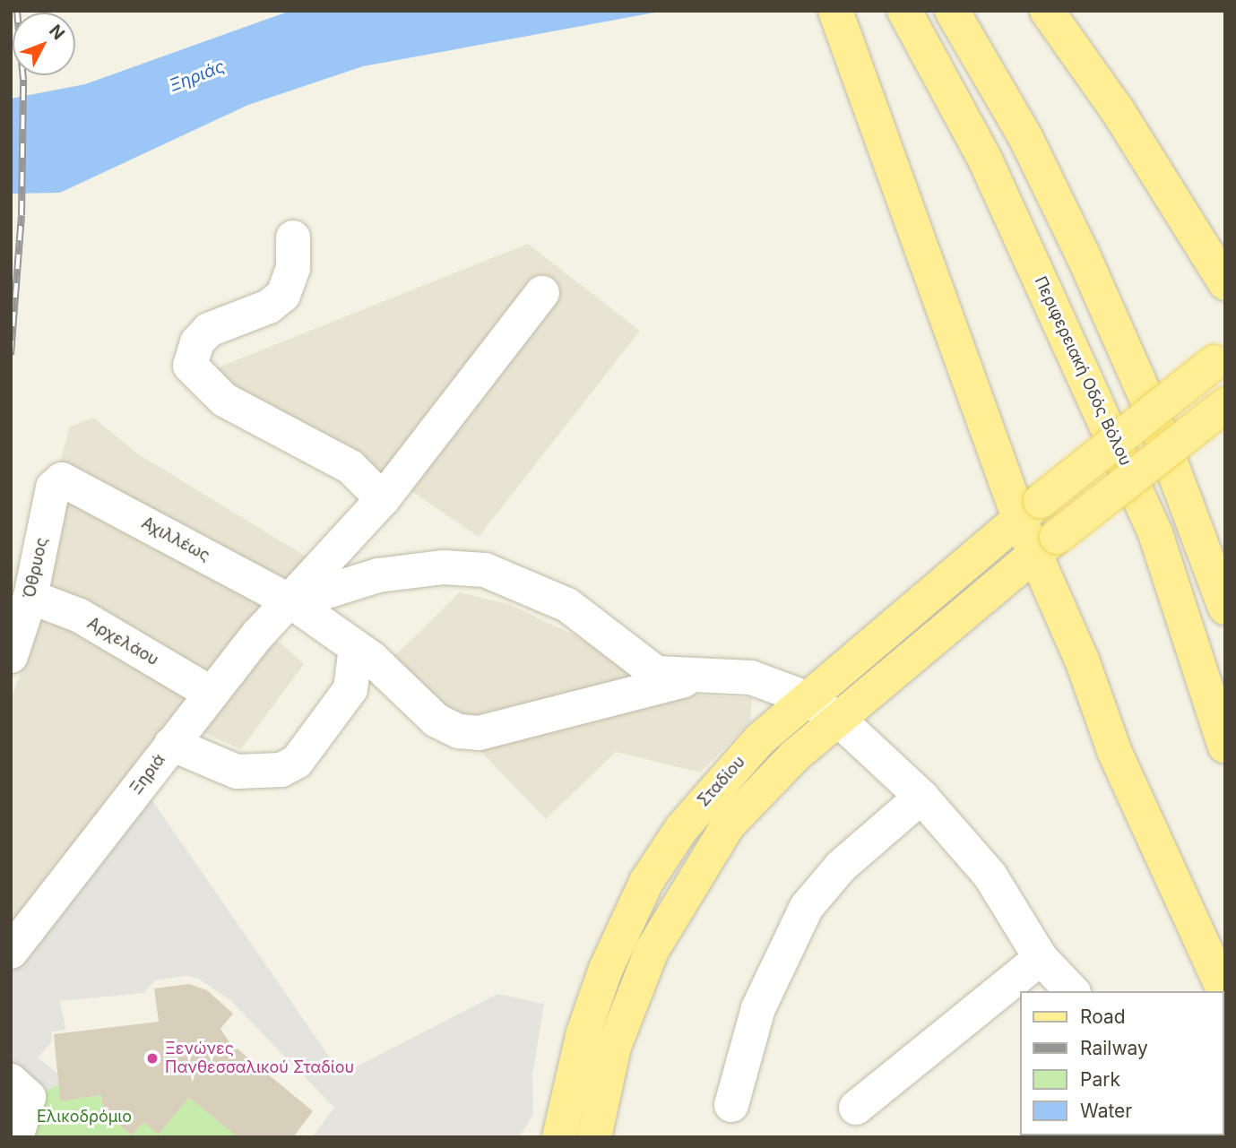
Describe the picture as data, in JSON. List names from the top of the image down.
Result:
{
  "streets": {
    "main road": ["Περιφερειακή Οδός Βόλου", "Σταδίου"],
    "street": [
      "Αχιλλέως",
      "Όθρυος",
      "Αρχελάου",
      "Ξηριά"
    ]
  },
  "crossings": [
    ["Αχιλλέως", "Όθρυος"],
    ["Αχιλλέως", "Ξηριά"],
    ["Όθρυος", "Αρχελάου"],
    ["Αρχελάου", "Ξηριά"]
  ],
  "water": ["Ξηριάς"],
  "parks": ["Ελικοδρόμιο"],
  "places": ["Ξενώνες Πανθεσσαλικού Σταδίου"],
  "legend": [
    "Road",
    "Railway",
    "Park",
    "Water"
  ],
  "north": "top right"
}
